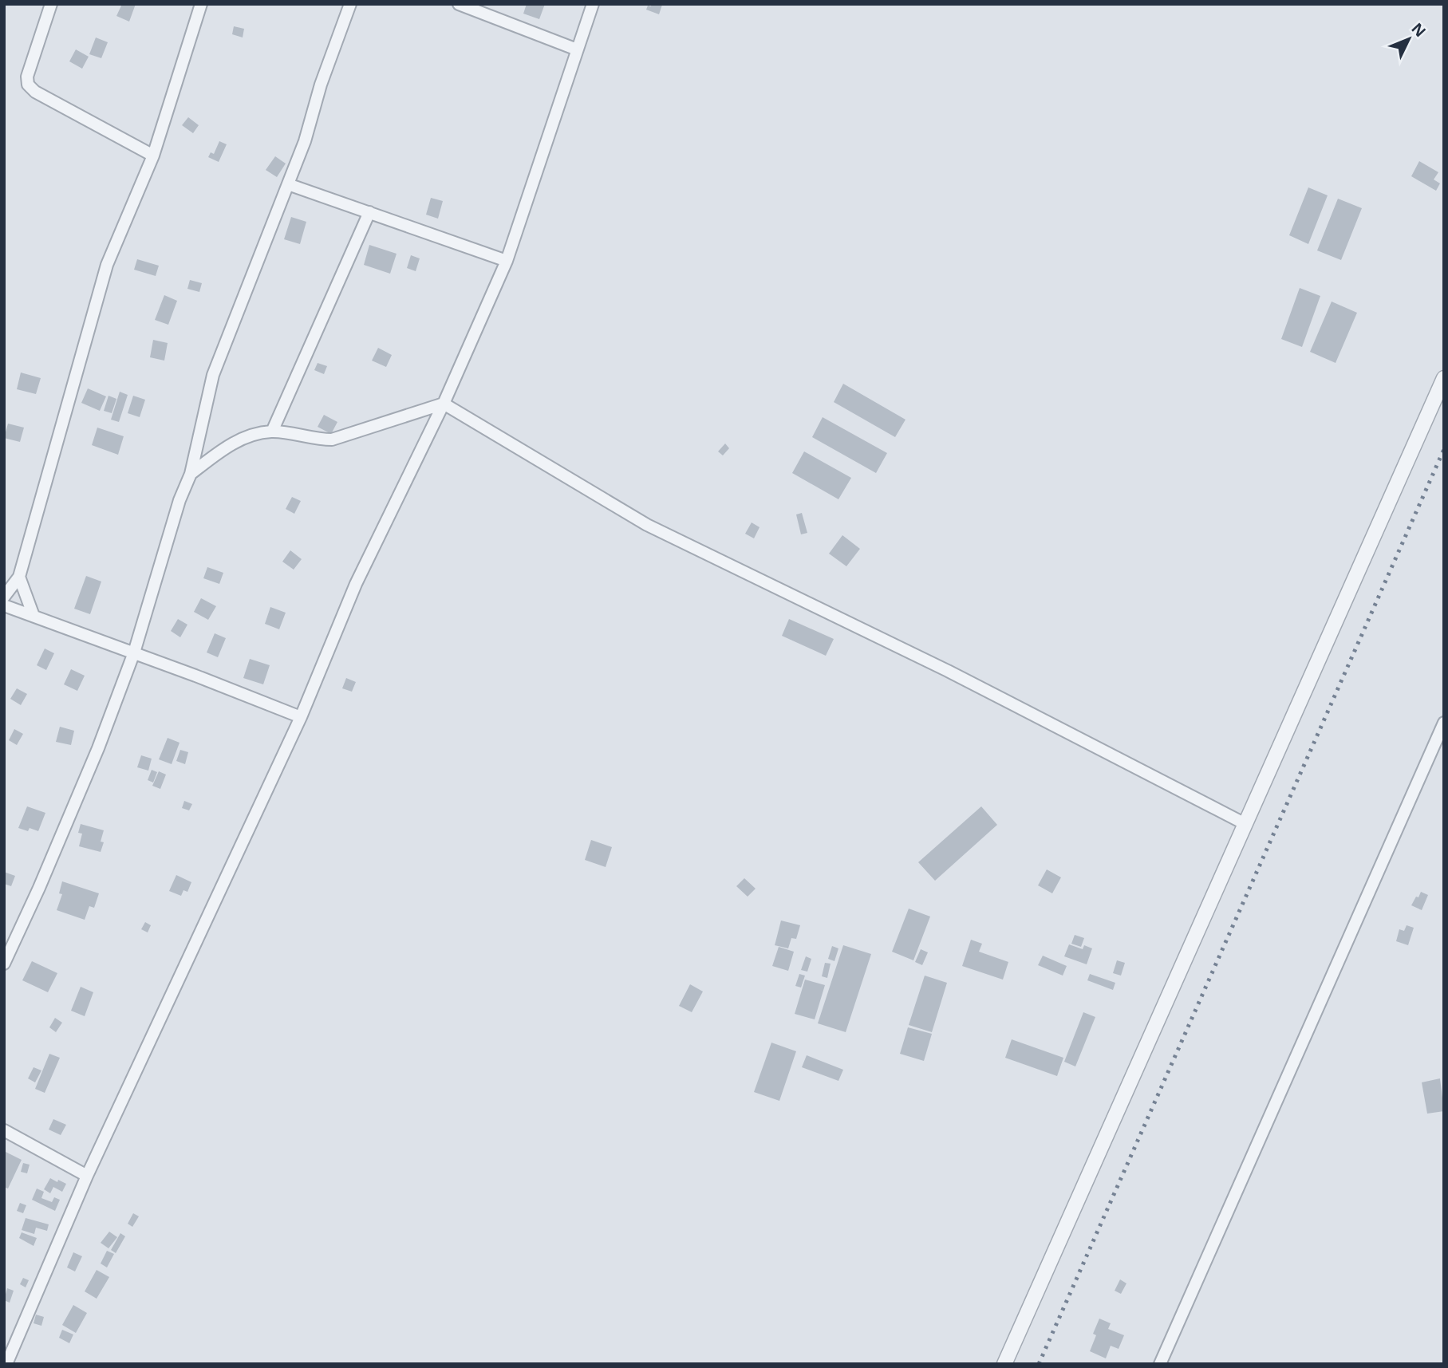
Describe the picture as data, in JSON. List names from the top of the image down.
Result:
{
  "north": "top right"
}
